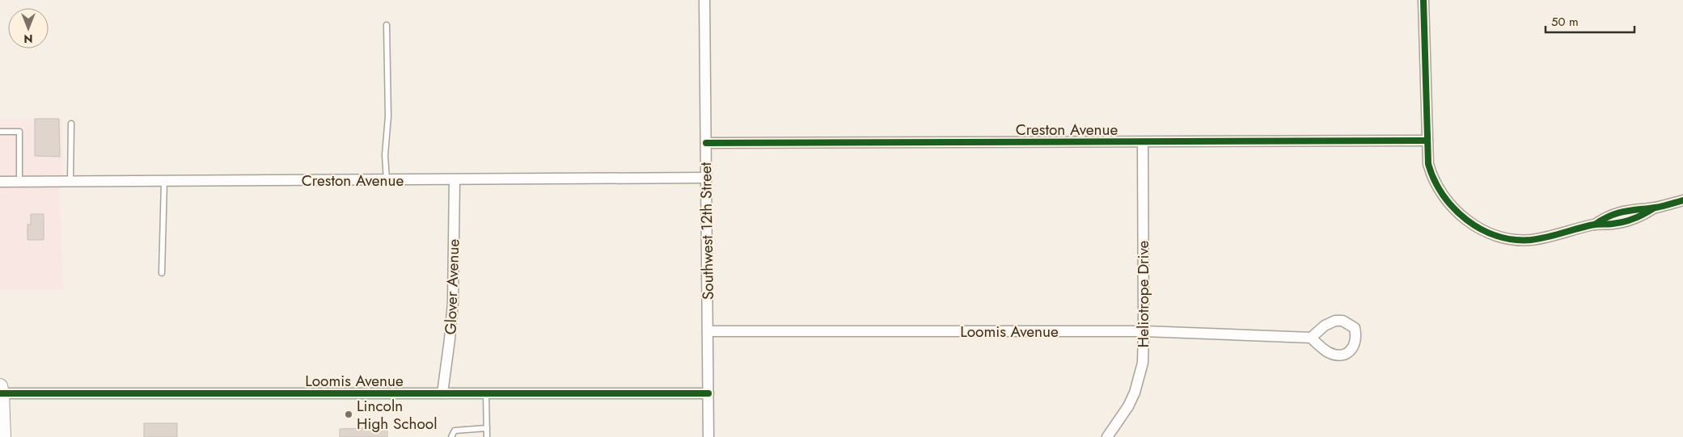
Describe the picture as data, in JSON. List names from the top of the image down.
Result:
{
  "streets": {
    "street": [
      "Creston Avenue",
      "Southwest 12th Street",
      "Glover Avenue",
      "Heliotrope Drive",
      "Loomis Avenue"
    ]
  },
  "crossings": [
    ["Creston Avenue", "Southwest 12th Street"],
    ["Creston Avenue", "Glover Avenue"],
    ["Creston Avenue", "Heliotrope Drive"],
    ["Southwest 12th Street", "Loomis Avenue"],
    ["Glover Avenue", "Loomis Avenue"],
    ["Heliotrope Drive", "Loomis Avenue"]
  ],
  "places": ["Lincoln High School"],
  "scale_bar": "50 m",
  "north": "bottom"
}
